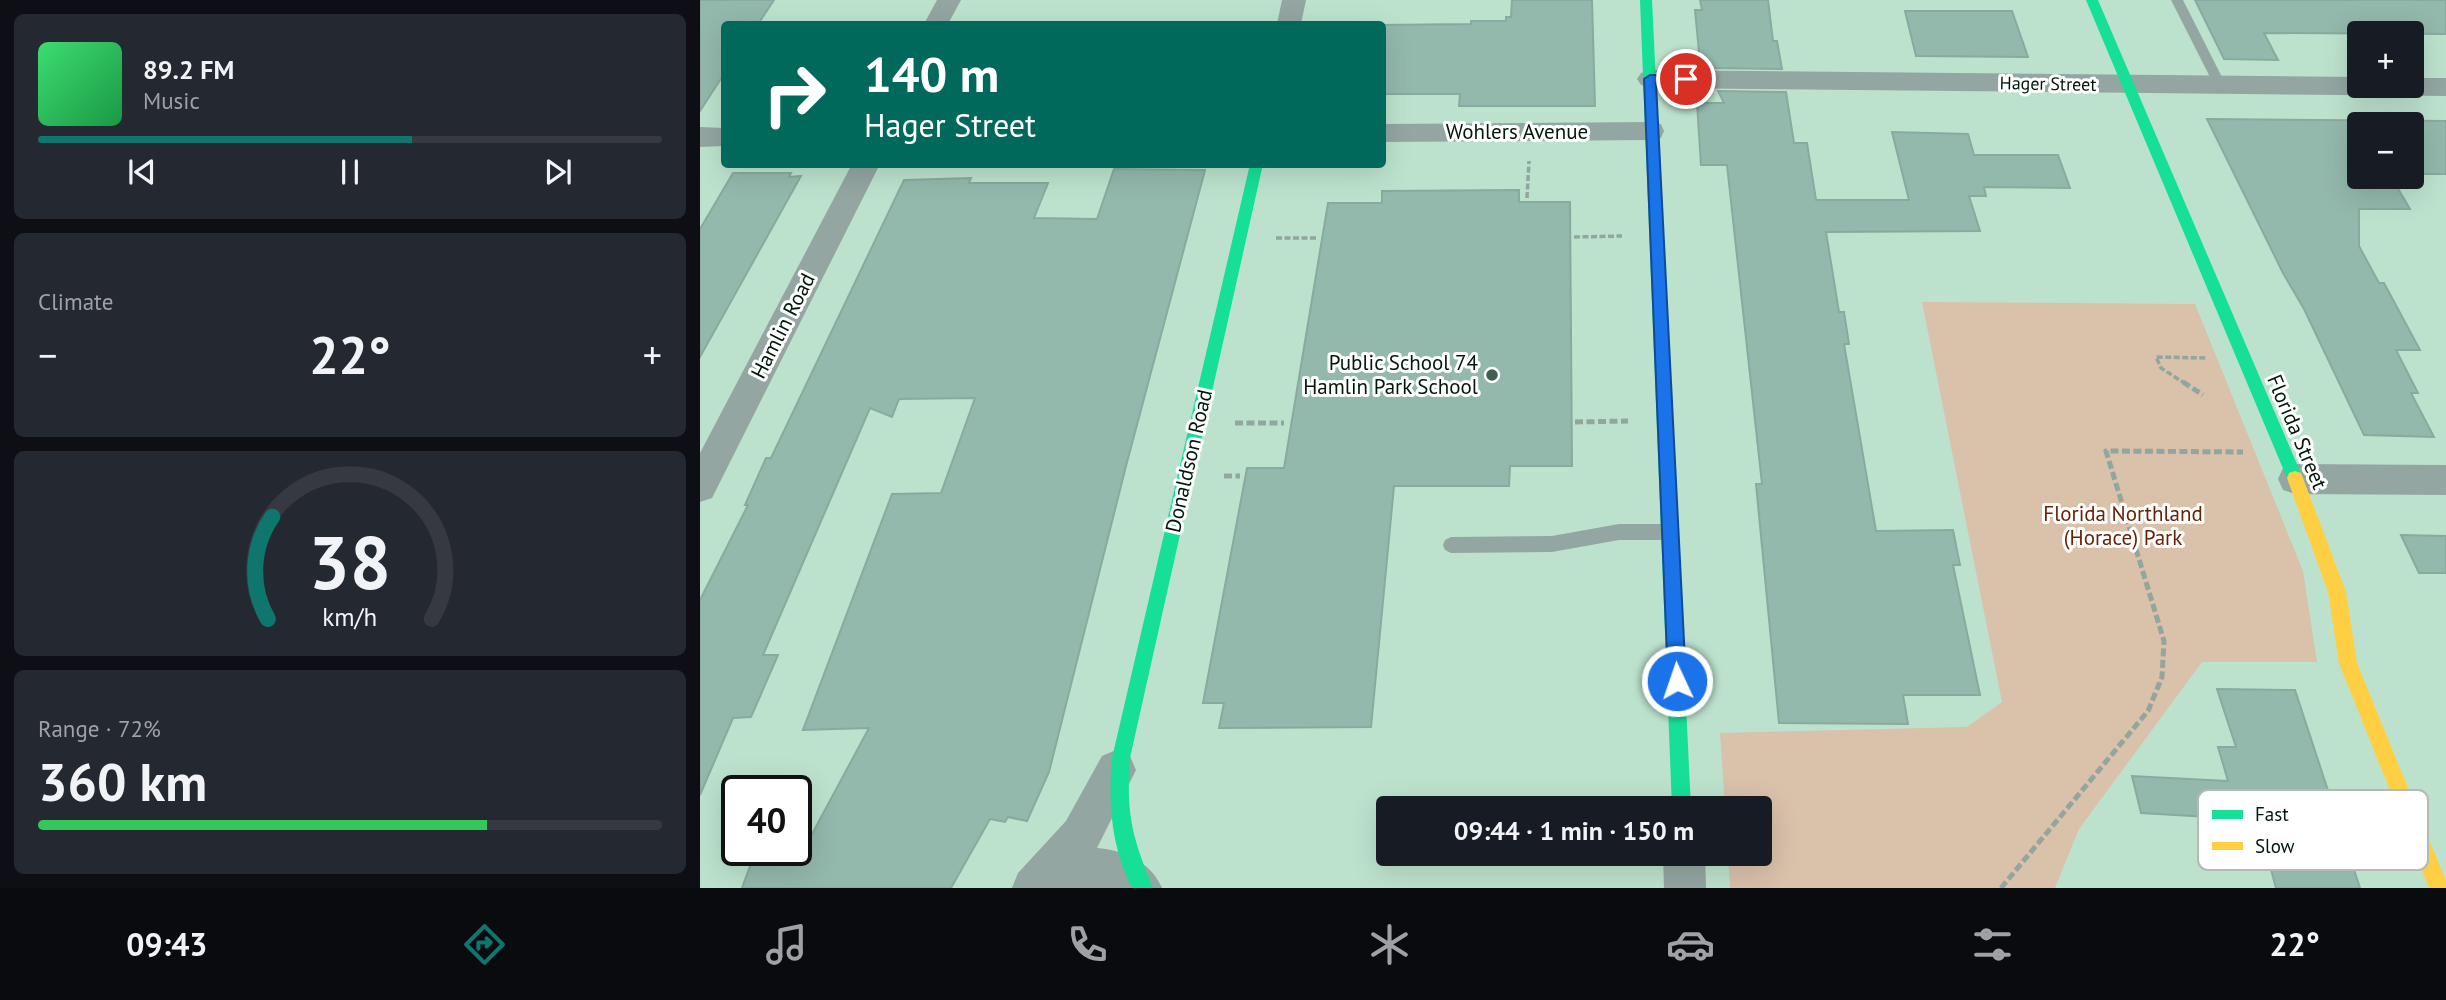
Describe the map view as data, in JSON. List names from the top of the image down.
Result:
{
  "streets": {
    "street": [
      "Hager Street",
      "Wohlers Avenue",
      "Hamlin Road",
      "Florida Street",
      "Donaldson Road"
    ]
  },
  "crossings": [
    ["Hager Street", "Florida Street"]
  ],
  "parks": ["Florida Northland (Horace) Park"],
  "places": ["Public School 74 Hamlin Park School"],
  "legend": ["Fast", "Slow"],
  "page": {
    "map_buttons": ["+", "−"],
    "turn": ["140 m", "Hager Street"],
    "song": ["89.2 FM", "Music"],
    "tile": [
      "Climate",
      ["Range · 72%", "360 km"]
    ],
    "heat": ["−", "22°", "+"],
    "limit": "40",
    "trip": "09:44 · 1 min · 150 m",
    "tabs": ["09:43", "22°"],
    "gauge": ["38", "km/h"]
  }
}
